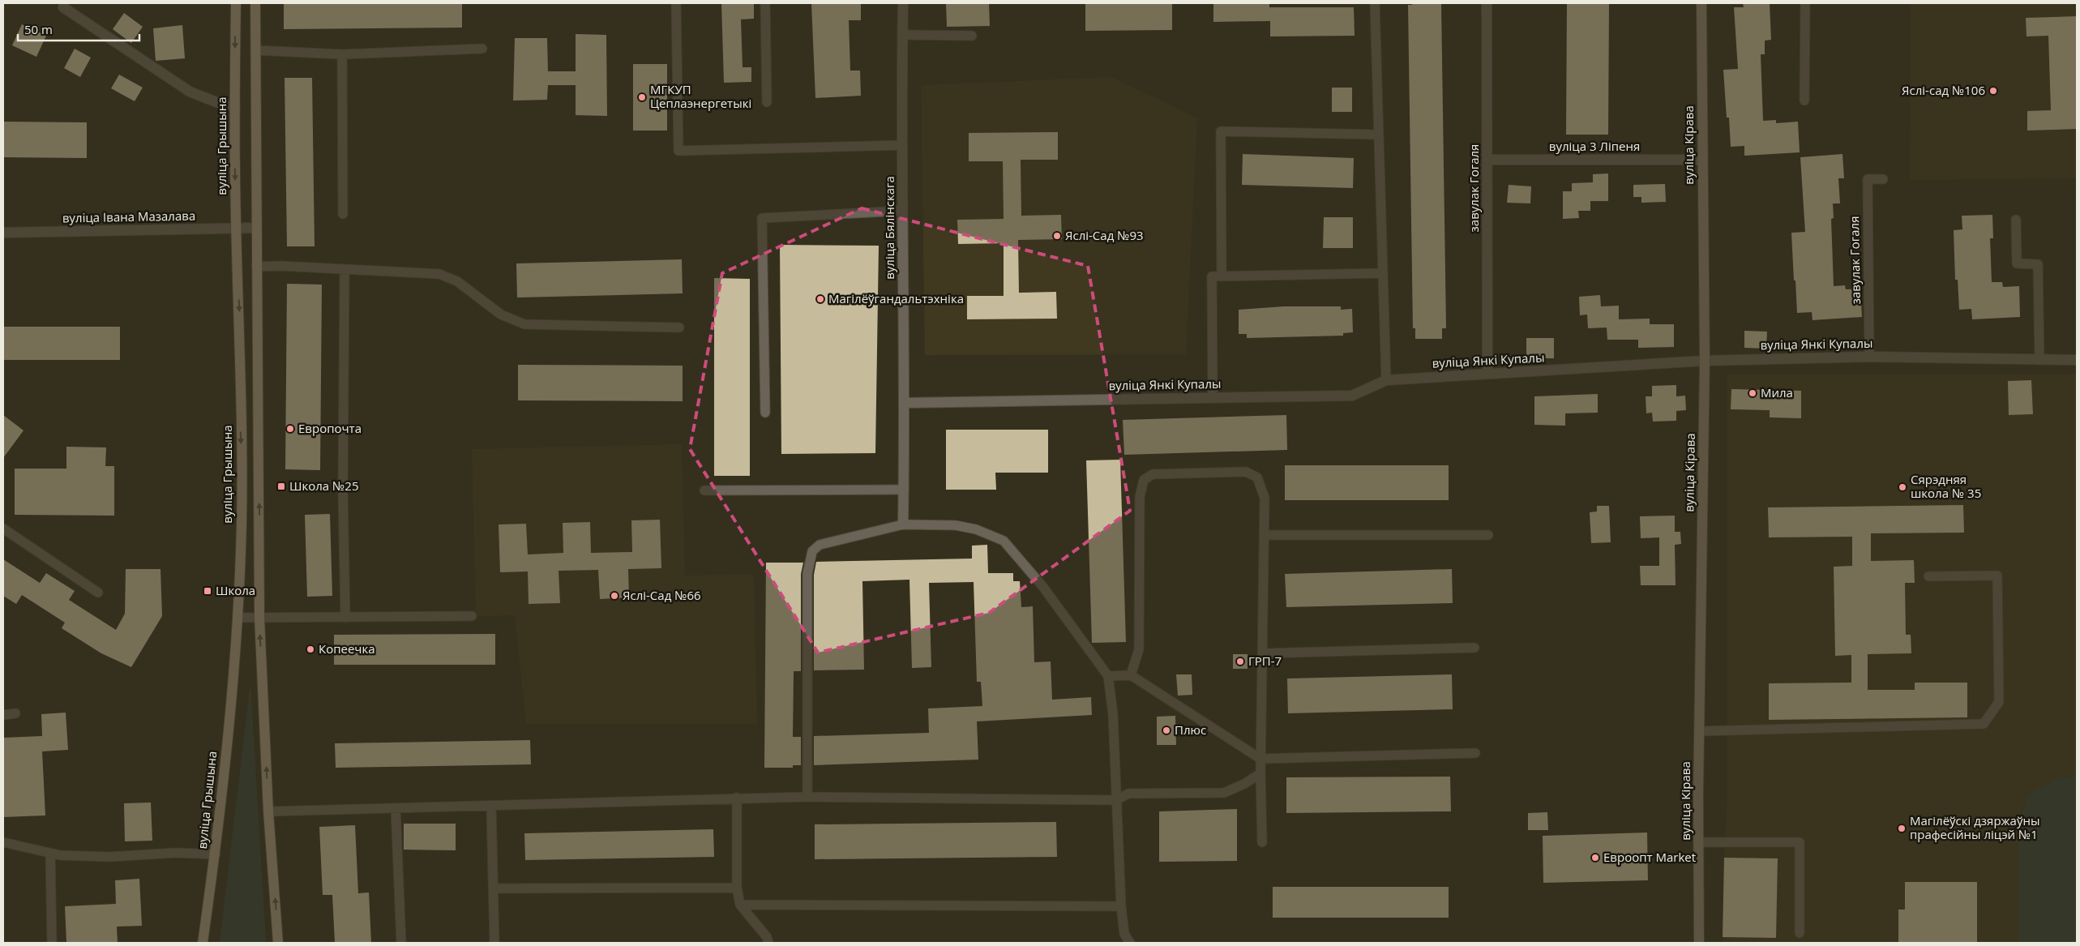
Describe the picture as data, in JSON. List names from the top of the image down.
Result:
{
  "streets": {
    "main road": ["вуліца Грышына"],
    "street": [
      "вуліца Кірава",
      "вуліца 3 Ліпеня",
      "завулак Гогаля",
      "вуліца Iвана Мазалава",
      "вуліца Бялінскага",
      "вуліца Янкі Купалы"
    ]
  },
  "crossings": [
    ["вуліца Кірава", "вуліца 3 Ліпеня"],
    ["вуліца Кірава", "вуліца Янкі Купалы"],
    ["вуліца Грышына", "вуліца Iвана Мазалава"],
    ["вуліца 3 Ліпеня", "завулак Гогаля"],
    ["завулак Гогаля", "вуліца Янкі Купалы"],
    ["вуліца Бялінскага", "вуліца Янкі Купалы"]
  ],
  "places": {
    "other": [
      "Яслі-сад №106",
      "МГКУП Цеплаэнергетыкі",
      "Яслі-Сад №93",
      "Магілёўгандальтэхніка",
      "Мила",
      "Европочта",
      "Сярэдняя школа № 35",
      "Яслі-Сад №66",
      "Копеечка",
      "ГРП-7",
      "Плюс",
      "Магілёўскі дзяржаўны прафесійны ліцэй №1",
      "Евроопт Market"
    ],
    "transit": ["Школа №25", "Школа"]
  },
  "scale_bar": "50 m"
}
